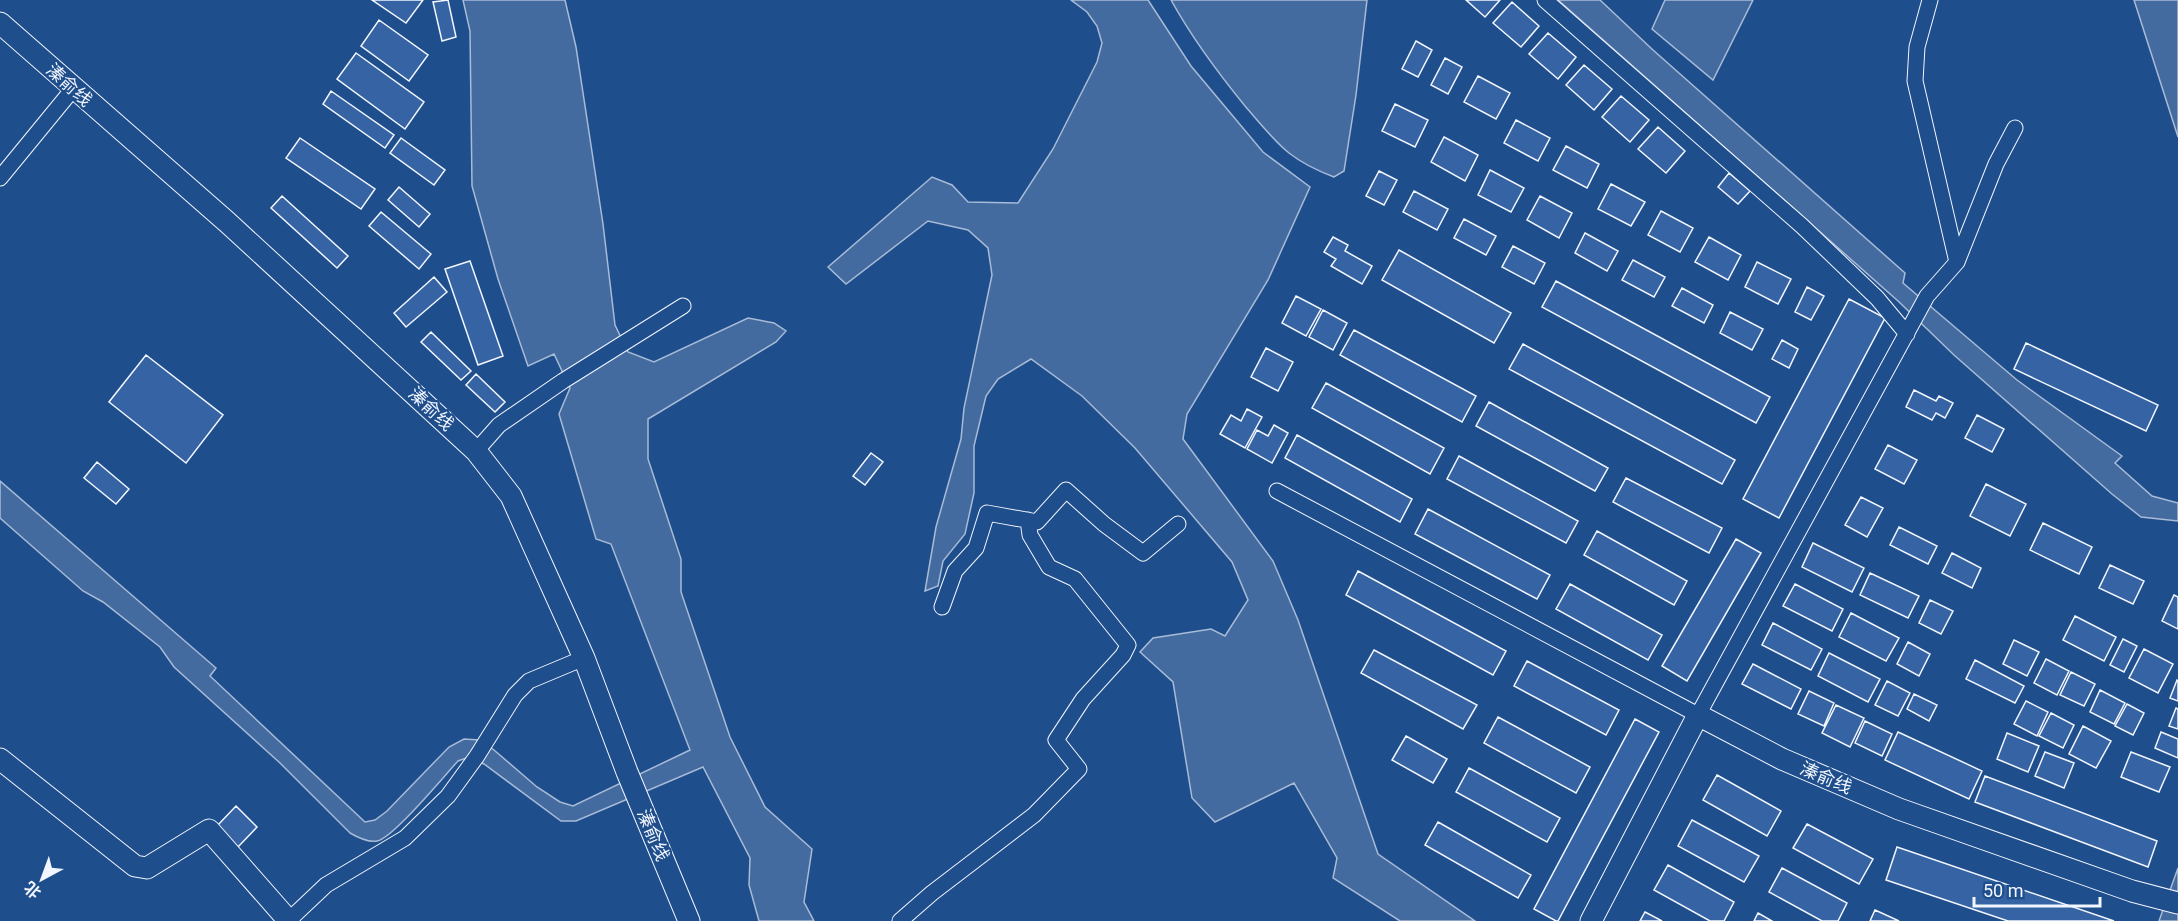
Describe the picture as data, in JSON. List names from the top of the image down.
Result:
{
  "streets": {
    "main road": ["溱俞线"]
  },
  "scale_bar": "50 m",
  "north": "bottom left"
}
